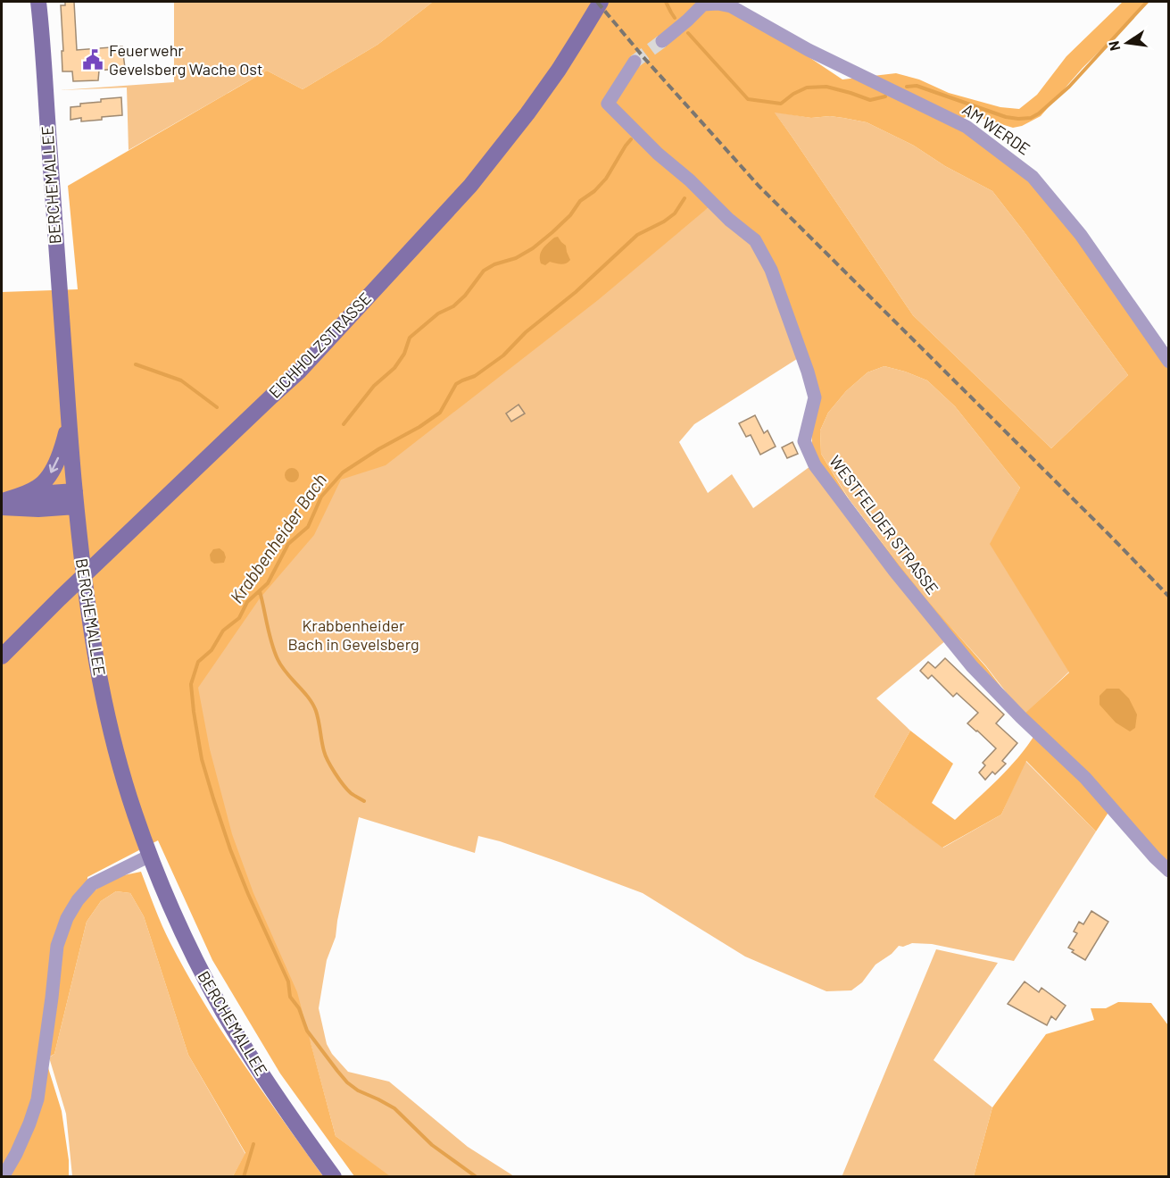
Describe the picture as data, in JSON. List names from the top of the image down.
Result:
{
  "streets": {
    "street": [
      "AM WERDE",
      "BERCHEMALLEE",
      "EICHHOLZSTRASSE",
      "WESTFELDER STRASSE"
    ]
  },
  "water": ["Krabbenheider Bach"],
  "parks": ["Krabbenheider Bach in Gevelsberg"],
  "places": {
    "public building": ["Feuerwehr Gevelsberg Wache Ost"]
  },
  "north": "left"
}
